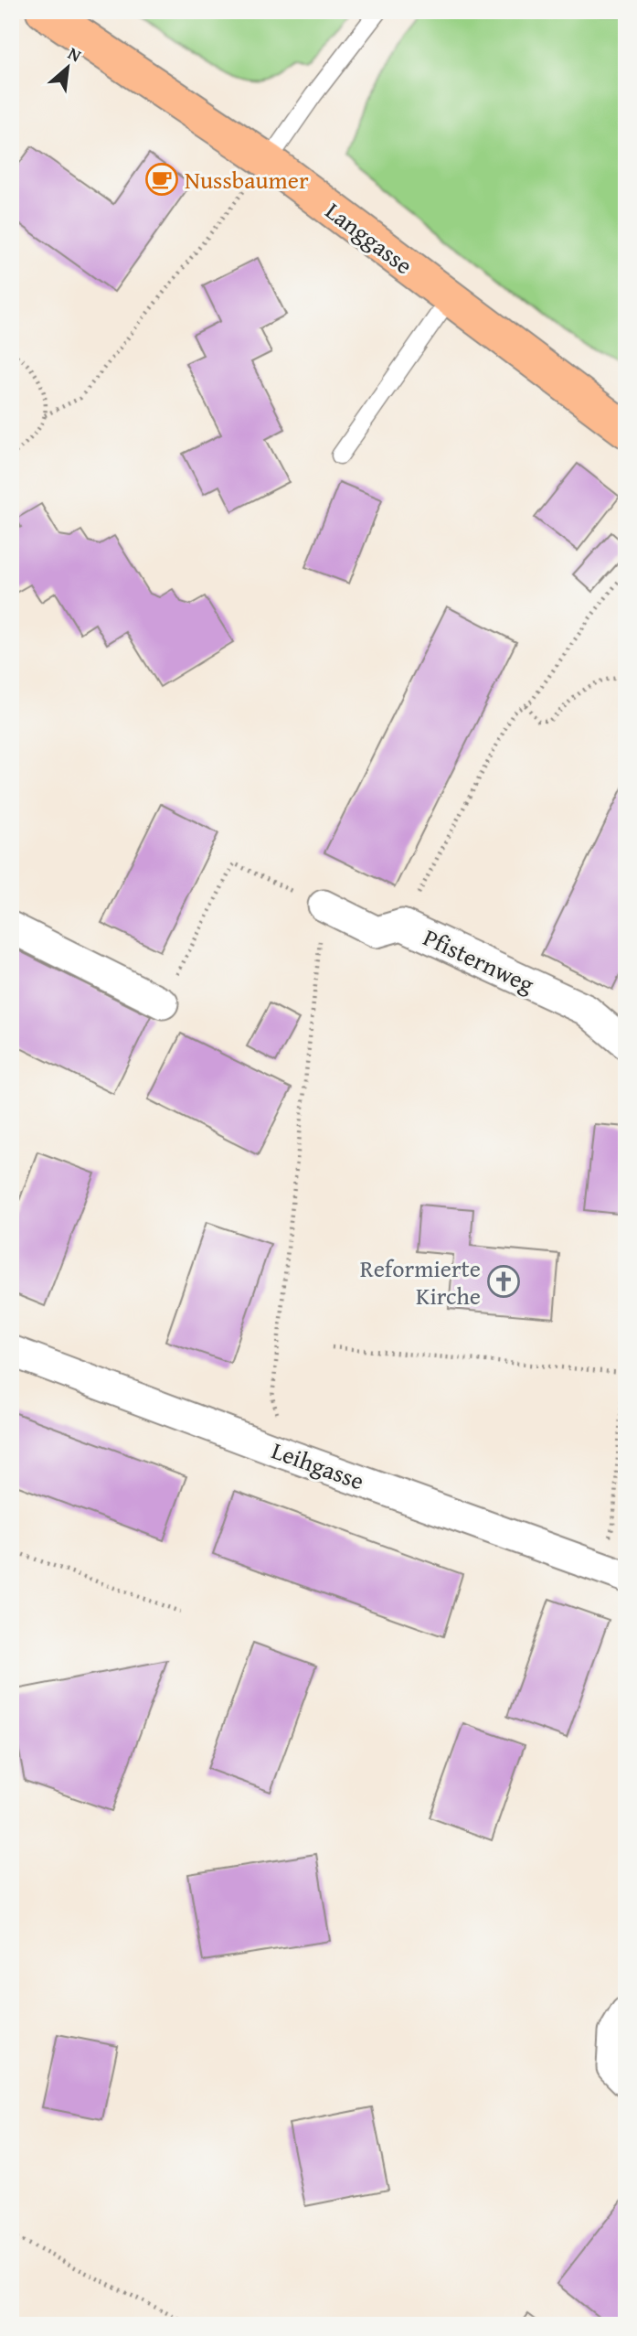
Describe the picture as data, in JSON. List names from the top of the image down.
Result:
{
  "streets": {
    "main road": ["Langgasse"],
    "street": ["Pfisternweg", "Leihgasse"]
  },
  "places": {
    "cafe": ["Nussbaumer"],
    "church": ["Reformierte Kirche"]
  },
  "north": "top right"
}
